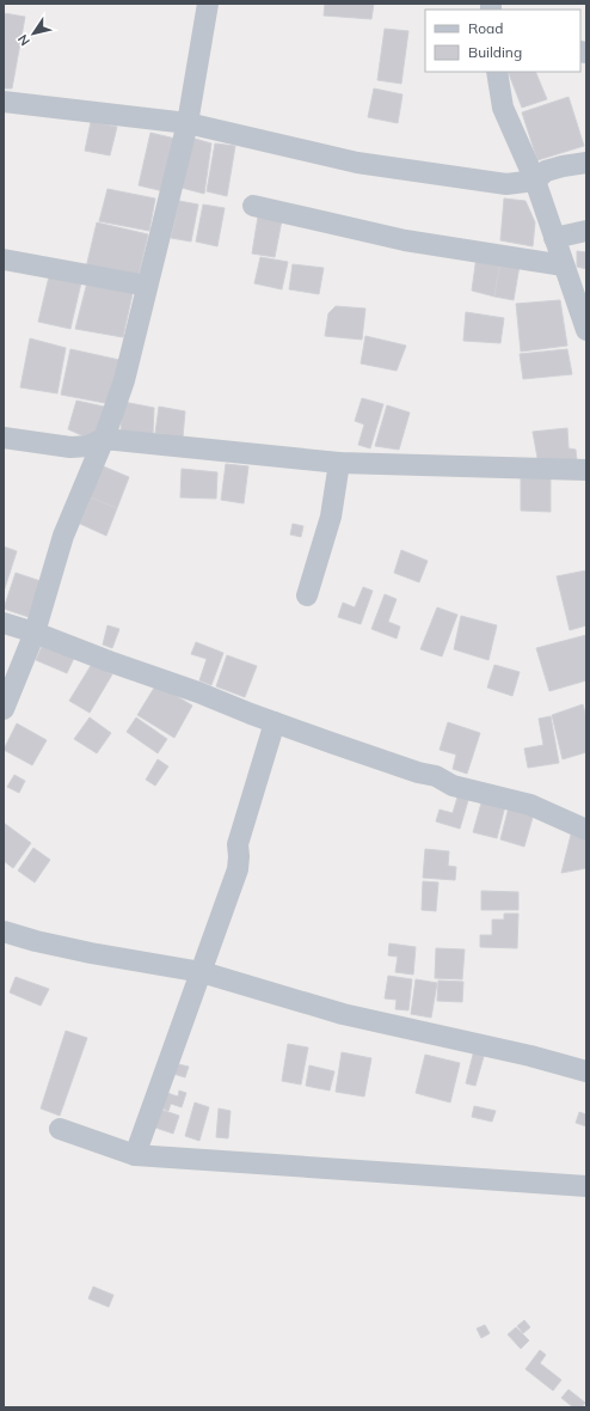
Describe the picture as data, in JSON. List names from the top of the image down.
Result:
{
  "legend": ["Road", "Building"],
  "north": "bottom left"
}
